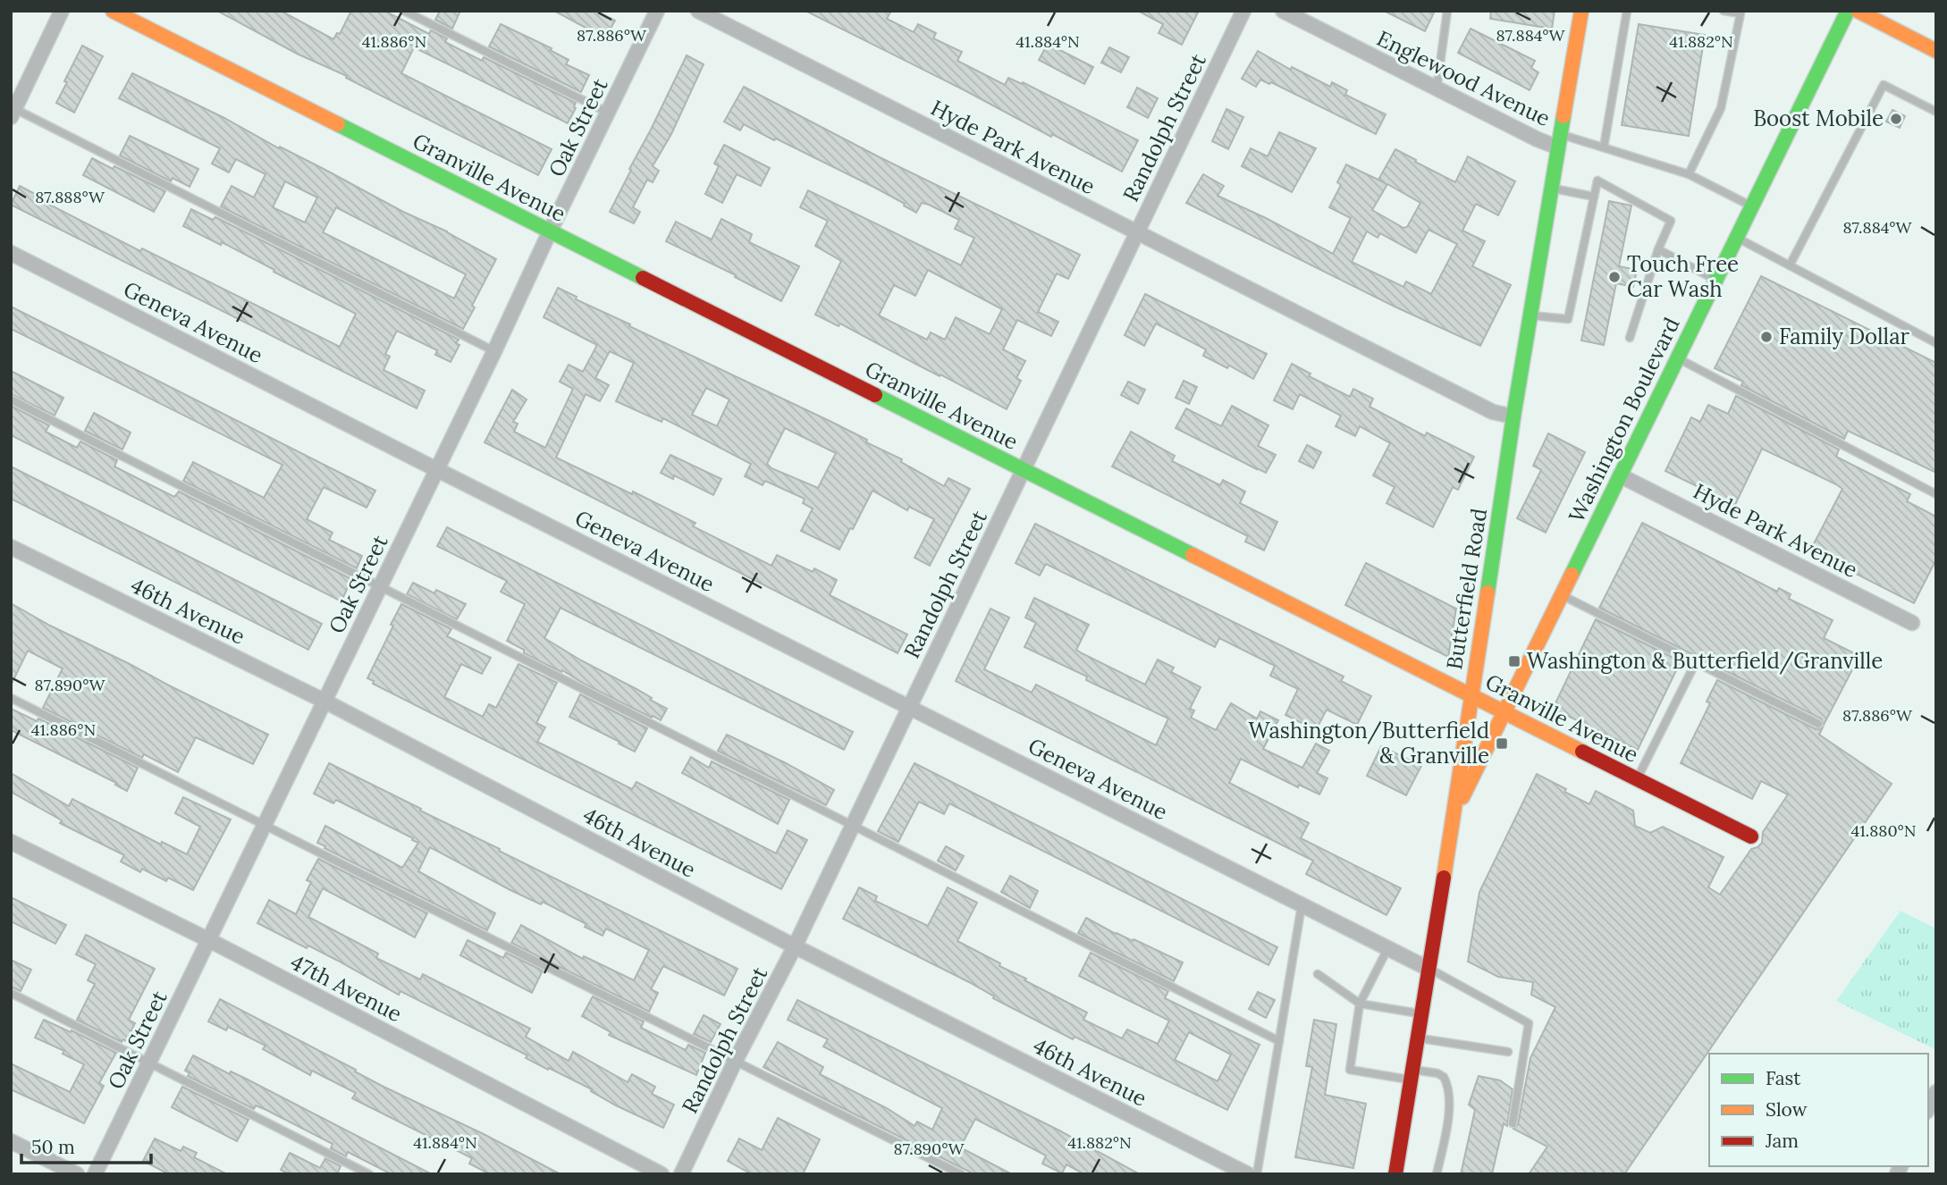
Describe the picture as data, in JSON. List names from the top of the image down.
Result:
{
  "streets": {
    "main road": ["Granville Avenue", "Washington Boulevard", "Butterfield Road"],
    "street": [
      "Englewood Avenue",
      "Oak Street",
      "Randolph Street",
      "Hyde Park Avenue",
      "Geneva Avenue",
      "46th Avenue",
      "47th Avenue"
    ]
  },
  "crossings": [
    ["Englewood Avenue", "Butterfield Road"],
    ["Oak Street", "Granville Avenue"],
    ["Oak Street", "Geneva Avenue"],
    ["Oak Street", "46th Avenue"],
    ["Oak Street", "47th Avenue"],
    ["Randolph Street", "Hyde Park Avenue"],
    ["Randolph Street", "Granville Avenue"],
    ["Randolph Street", "Geneva Avenue"],
    ["Randolph Street", "46th Avenue"],
    ["Hyde Park Avenue", "Washington Boulevard"],
    ["Hyde Park Avenue", "Butterfield Road"],
    ["Granville Avenue", "Washington Boulevard"],
    ["Granville Avenue", "Butterfield Road"],
    ["Geneva Avenue", "Butterfield Road"],
    ["Washington Boulevard", "Butterfield Road"]
  ],
  "places": {
    "other": ["Boost Mobile", "Touch Free Car Wash", "Family Dollar"],
    "transit": ["Washington & Butterfield/Granville", "Washington/Butterfield & Granville"]
  },
  "legend": ["Fast", "Slow", "Jam"],
  "scale_bar": "50 m",
  "coordinates": [
    "87.886°W",
    "87.884°W",
    "41.886°N",
    "41.884°N",
    "41.882°N",
    "87.888°W",
    "87.890°W",
    "41.880°N"
  ]
}
